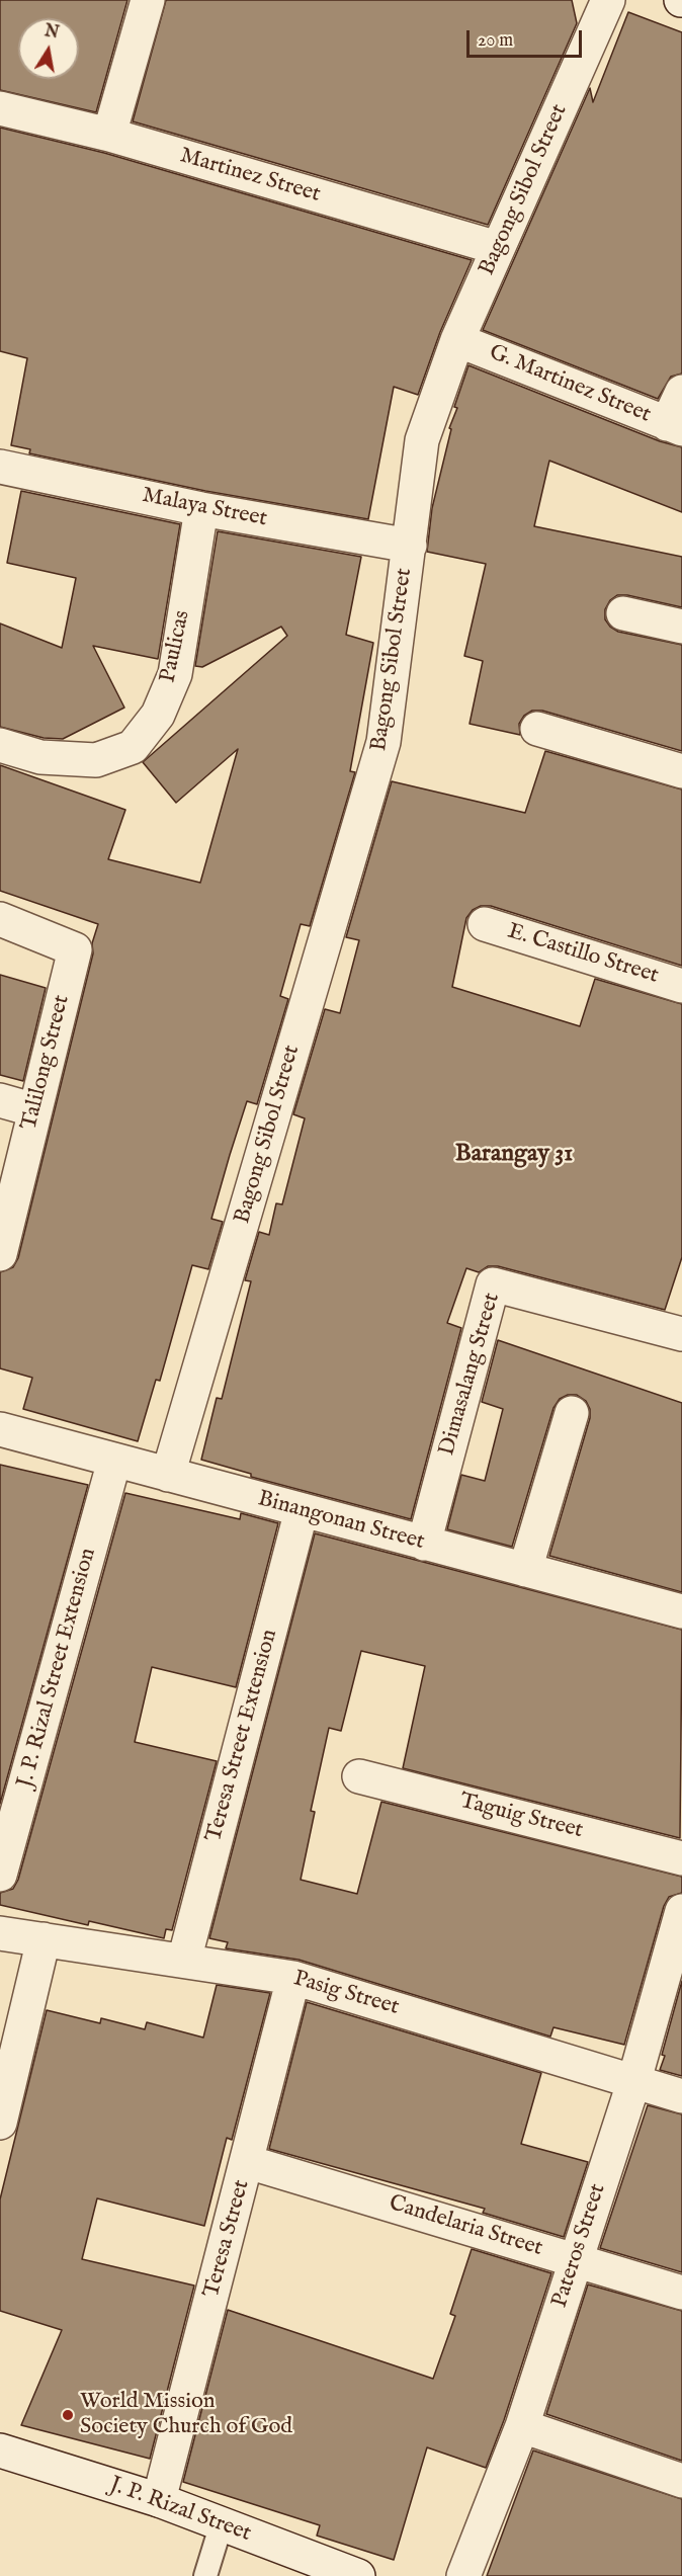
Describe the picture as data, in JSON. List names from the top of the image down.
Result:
{
  "streets": {
    "street": [
      "Martinez Street",
      "Bagong Sibol Street",
      "G. Martinez Street",
      "Malaya Street",
      "Paulicas",
      "E. Castillo Street",
      "Talilong Street",
      "Dimasalang Street",
      "Binangonan Street",
      "J. P. Rizal Street Extension",
      "Teresa Street Extension",
      "Taguig Street",
      "Pasig Street",
      "Candelaria Street",
      "Teresa Street",
      "Pateros Street",
      "J. P. Rizal Street"
    ]
  },
  "crossings": [
    ["Martinez Street", "Bagong Sibol Street"],
    ["Bagong Sibol Street", "G. Martinez Street"],
    ["Bagong Sibol Street", "Malaya Street"],
    ["Bagong Sibol Street", "Binangonan Street"],
    ["Malaya Street", "Paulicas"],
    ["Dimasalang Street", "Binangonan Street"],
    ["Binangonan Street", "J. P. Rizal Street Extension"],
    ["Binangonan Street", "Teresa Street Extension"],
    ["Teresa Street Extension", "Pasig Street"],
    ["Pasig Street", "Teresa Street"],
    ["Pasig Street", "Pateros Street"],
    ["Candelaria Street", "Teresa Street"],
    ["Candelaria Street", "Pateros Street"],
    ["Teresa Street", "J. P. Rizal Street"]
  ],
  "districts": ["Barangay 31"],
  "places": ["World Mission Society Church of God"],
  "scale_bar": "20 m",
  "north": "top"
}
